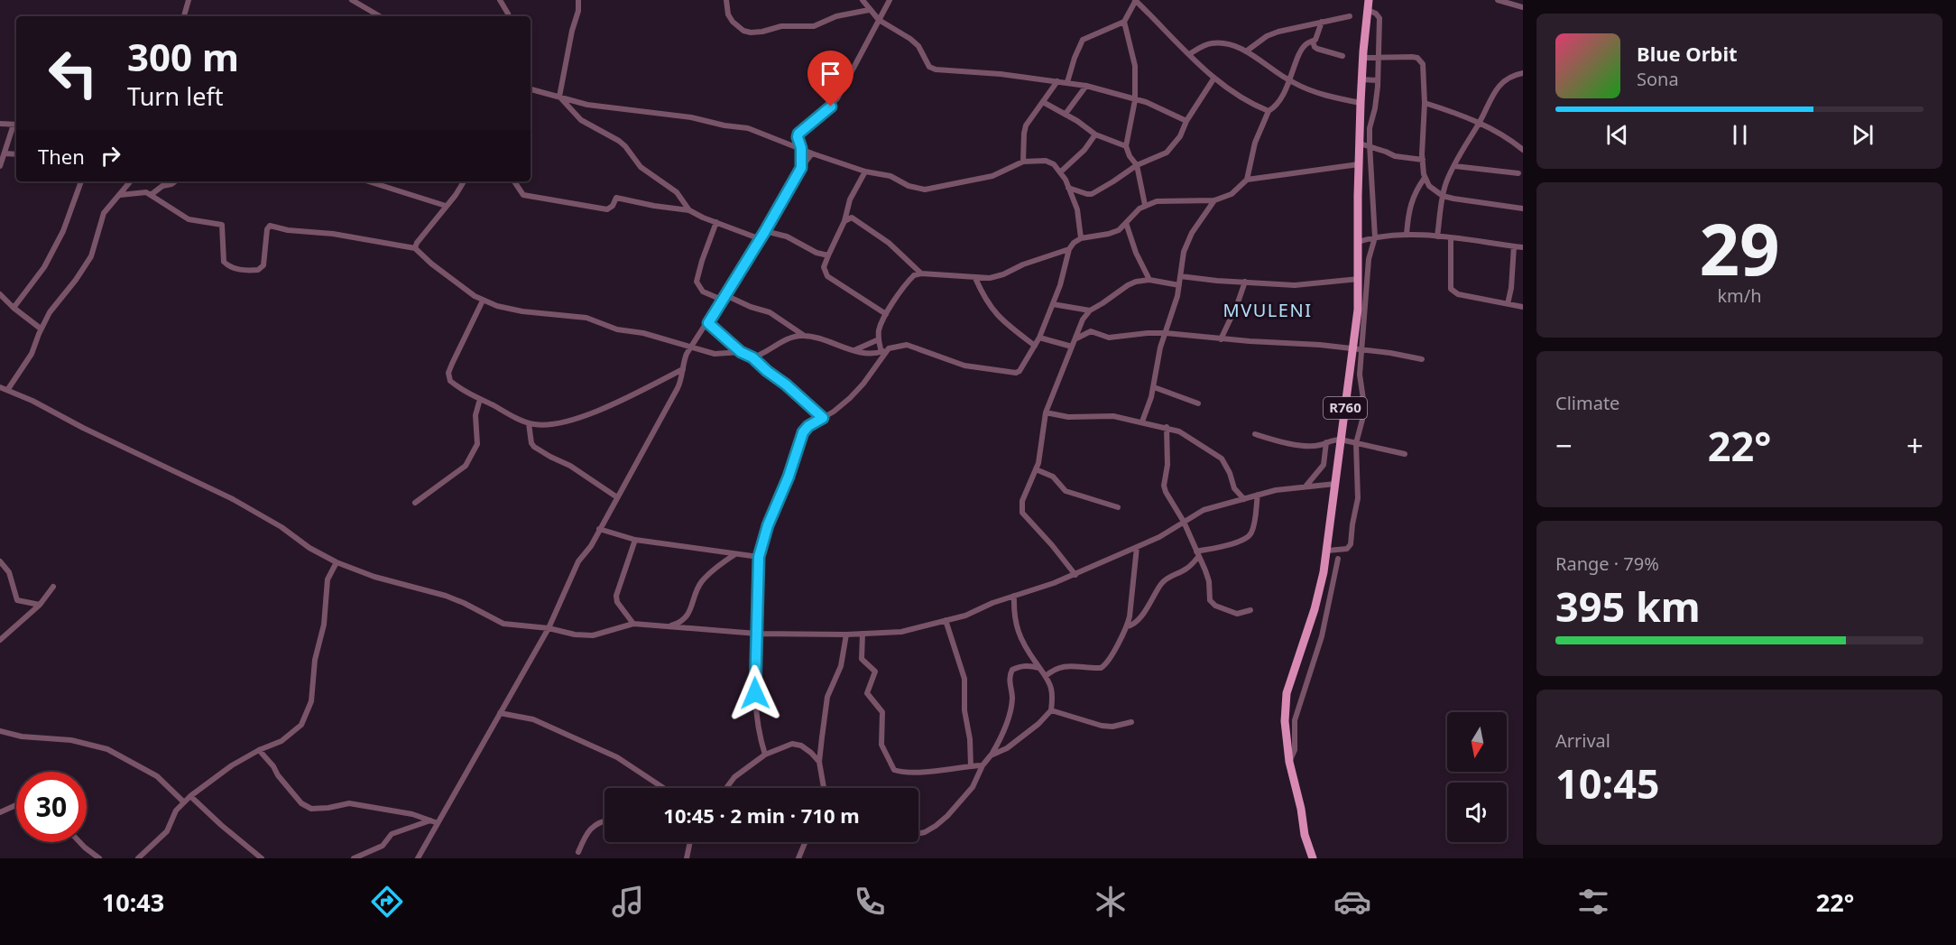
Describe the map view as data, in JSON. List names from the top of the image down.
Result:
{
  "streets": {
    "main road": ["R760"]
  },
  "districts": ["MVULENI"],
  "north": "bottom",
  "page": {
    "turn": ["300 m", "Turn left"],
    "song": ["Blue Orbit", "Sona"],
    "then": "Then",
    "tile": [
      ["29", "km/h"],
      "Climate",
      ["Range · 79%", "395 km"],
      ["Arrival", "10:45"]
    ],
    "heat": ["−", "22°", "+"],
    "limit": "30",
    "trip": "10:45 · 2 min · 710 m",
    "tabs": ["10:43", "22°"]
  }
}
